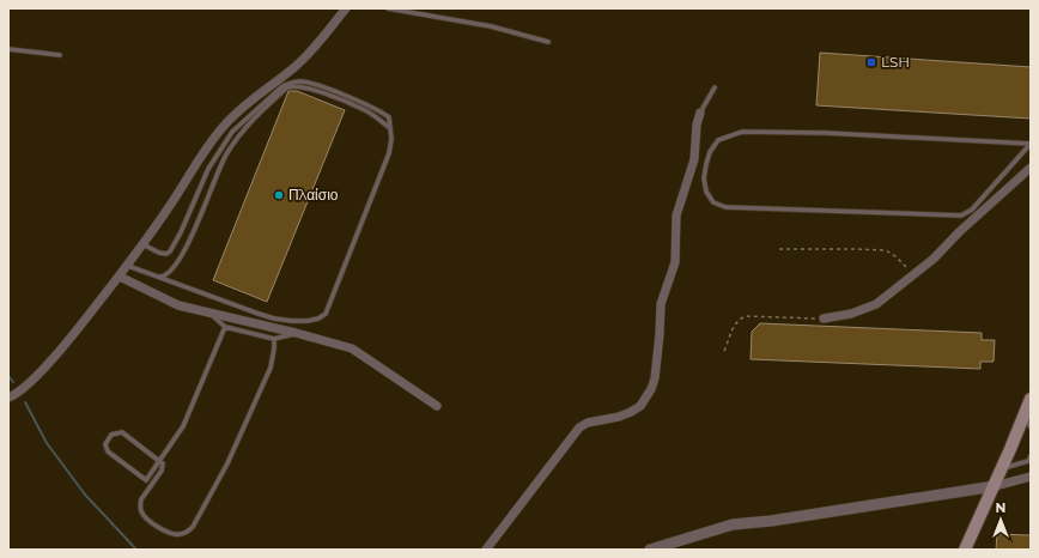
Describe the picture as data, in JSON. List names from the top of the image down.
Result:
{
  "places": {
    "transit": ["LSH"],
    "other": ["Πλαίσιο"]
  },
  "north": "top"
}
